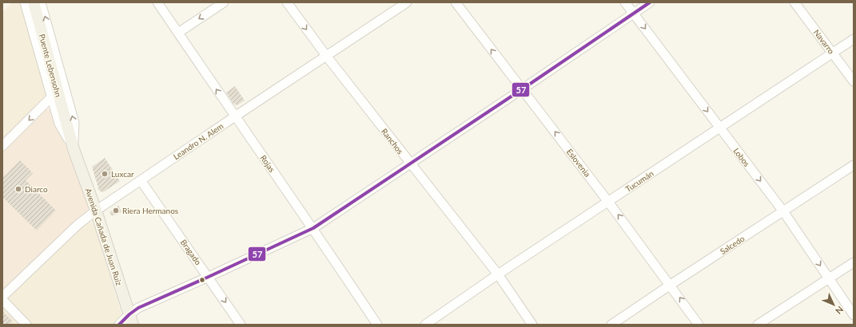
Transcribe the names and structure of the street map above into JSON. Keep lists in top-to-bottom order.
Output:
{
  "streets": {
    "main road": ["Puente Lebensohn", "Avenida Cañada de Juan Ruiz"],
    "street": [
      "Navarro",
      "Leandro N. Alem",
      "Ranchos",
      "Lobos",
      "Eslovenia",
      "Rojas",
      "Tucumán",
      "Salcedo",
      "Bragado"
    ]
  },
  "crossings": [
    ["Navarro", "Tucumán"],
    ["Puente Lebensohn", "Avenida Cañada de Juan Ruiz"],
    ["Leandro N. Alem", "Ranchos"],
    ["Leandro N. Alem", "Rojas"],
    ["Leandro N. Alem", "Avenida Cañada de Juan Ruiz"],
    ["Leandro N. Alem", "Bragado"],
    ["Ranchos", "Tucumán"],
    ["Lobos", "Tucumán"],
    ["Lobos", "Salcedo"],
    ["Eslovenia", "Tucumán"],
    ["Eslovenia", "Salcedo"]
  ],
  "one_way": ["Lobos", "Eslovenia"],
  "places": ["Luxcar", "Diarco", "Riera Hermanos"],
  "lines": ["transit line 57"],
  "north": "bottom right"
}
